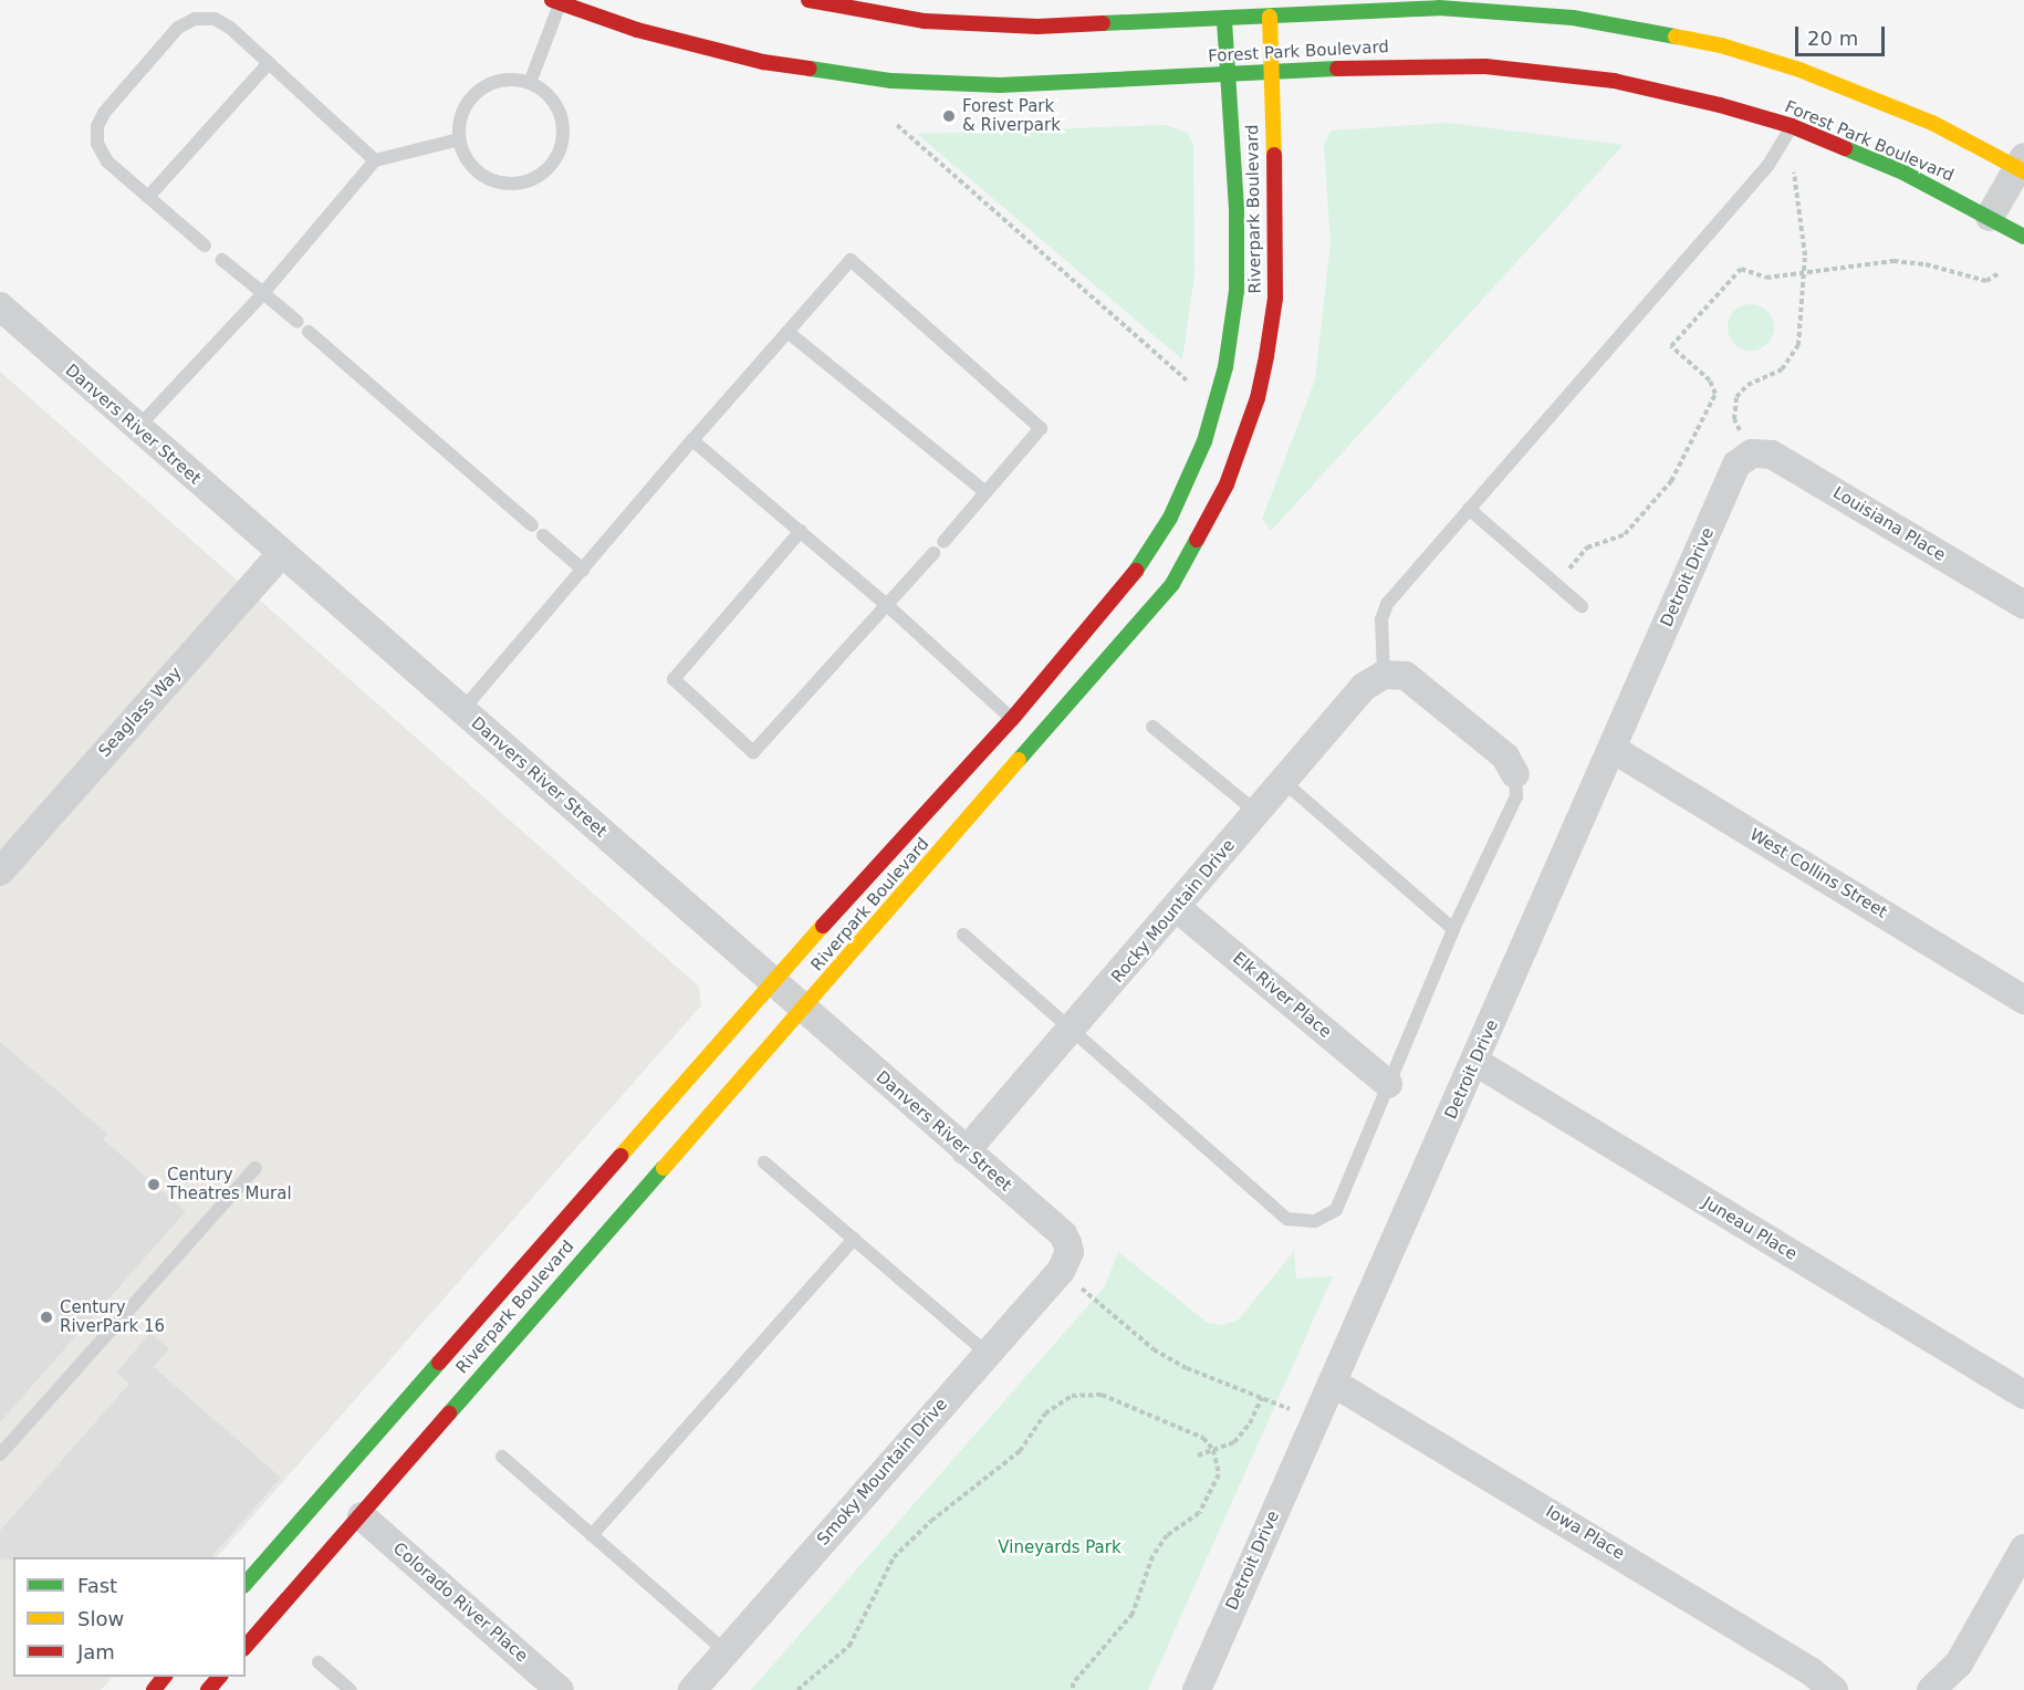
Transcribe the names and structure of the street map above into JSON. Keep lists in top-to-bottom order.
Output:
{
  "streets": {
    "street": [
      "Forest Park Boulevard",
      "Riverpark Boulevard",
      "Danvers River Street",
      "Louisiana Place",
      "Detroit Drive",
      "Seaglass Way",
      "West Collins Street",
      "Rocky Mountain Drive",
      "Elk River Place",
      "Juneau Place",
      "Smoky Mountain Drive",
      "Iowa Place",
      "Colorado River Place"
    ]
  },
  "crossings": [
    ["Forest Park Boulevard", "Riverpark Boulevard"],
    ["Riverpark Boulevard", "Danvers River Street"],
    ["Riverpark Boulevard", "Colorado River Place"],
    ["Danvers River Street", "Seaglass Way"],
    ["Danvers River Street", "Rocky Mountain Drive"],
    ["Danvers River Street", "Smoky Mountain Drive"],
    ["Louisiana Place", "Detroit Drive"],
    ["Detroit Drive", "West Collins Street"],
    ["Detroit Drive", "Juneau Place"],
    ["Detroit Drive", "Iowa Place"],
    ["Rocky Mountain Drive", "Elk River Place"]
  ],
  "parks": ["Vineyards Park"],
  "places": ["Forest Park & Riverpark", "Century Theatres Mural", "Century RiverPark 16"],
  "legend": ["Fast", "Slow", "Jam"],
  "scale_bar": "20 m"
}
